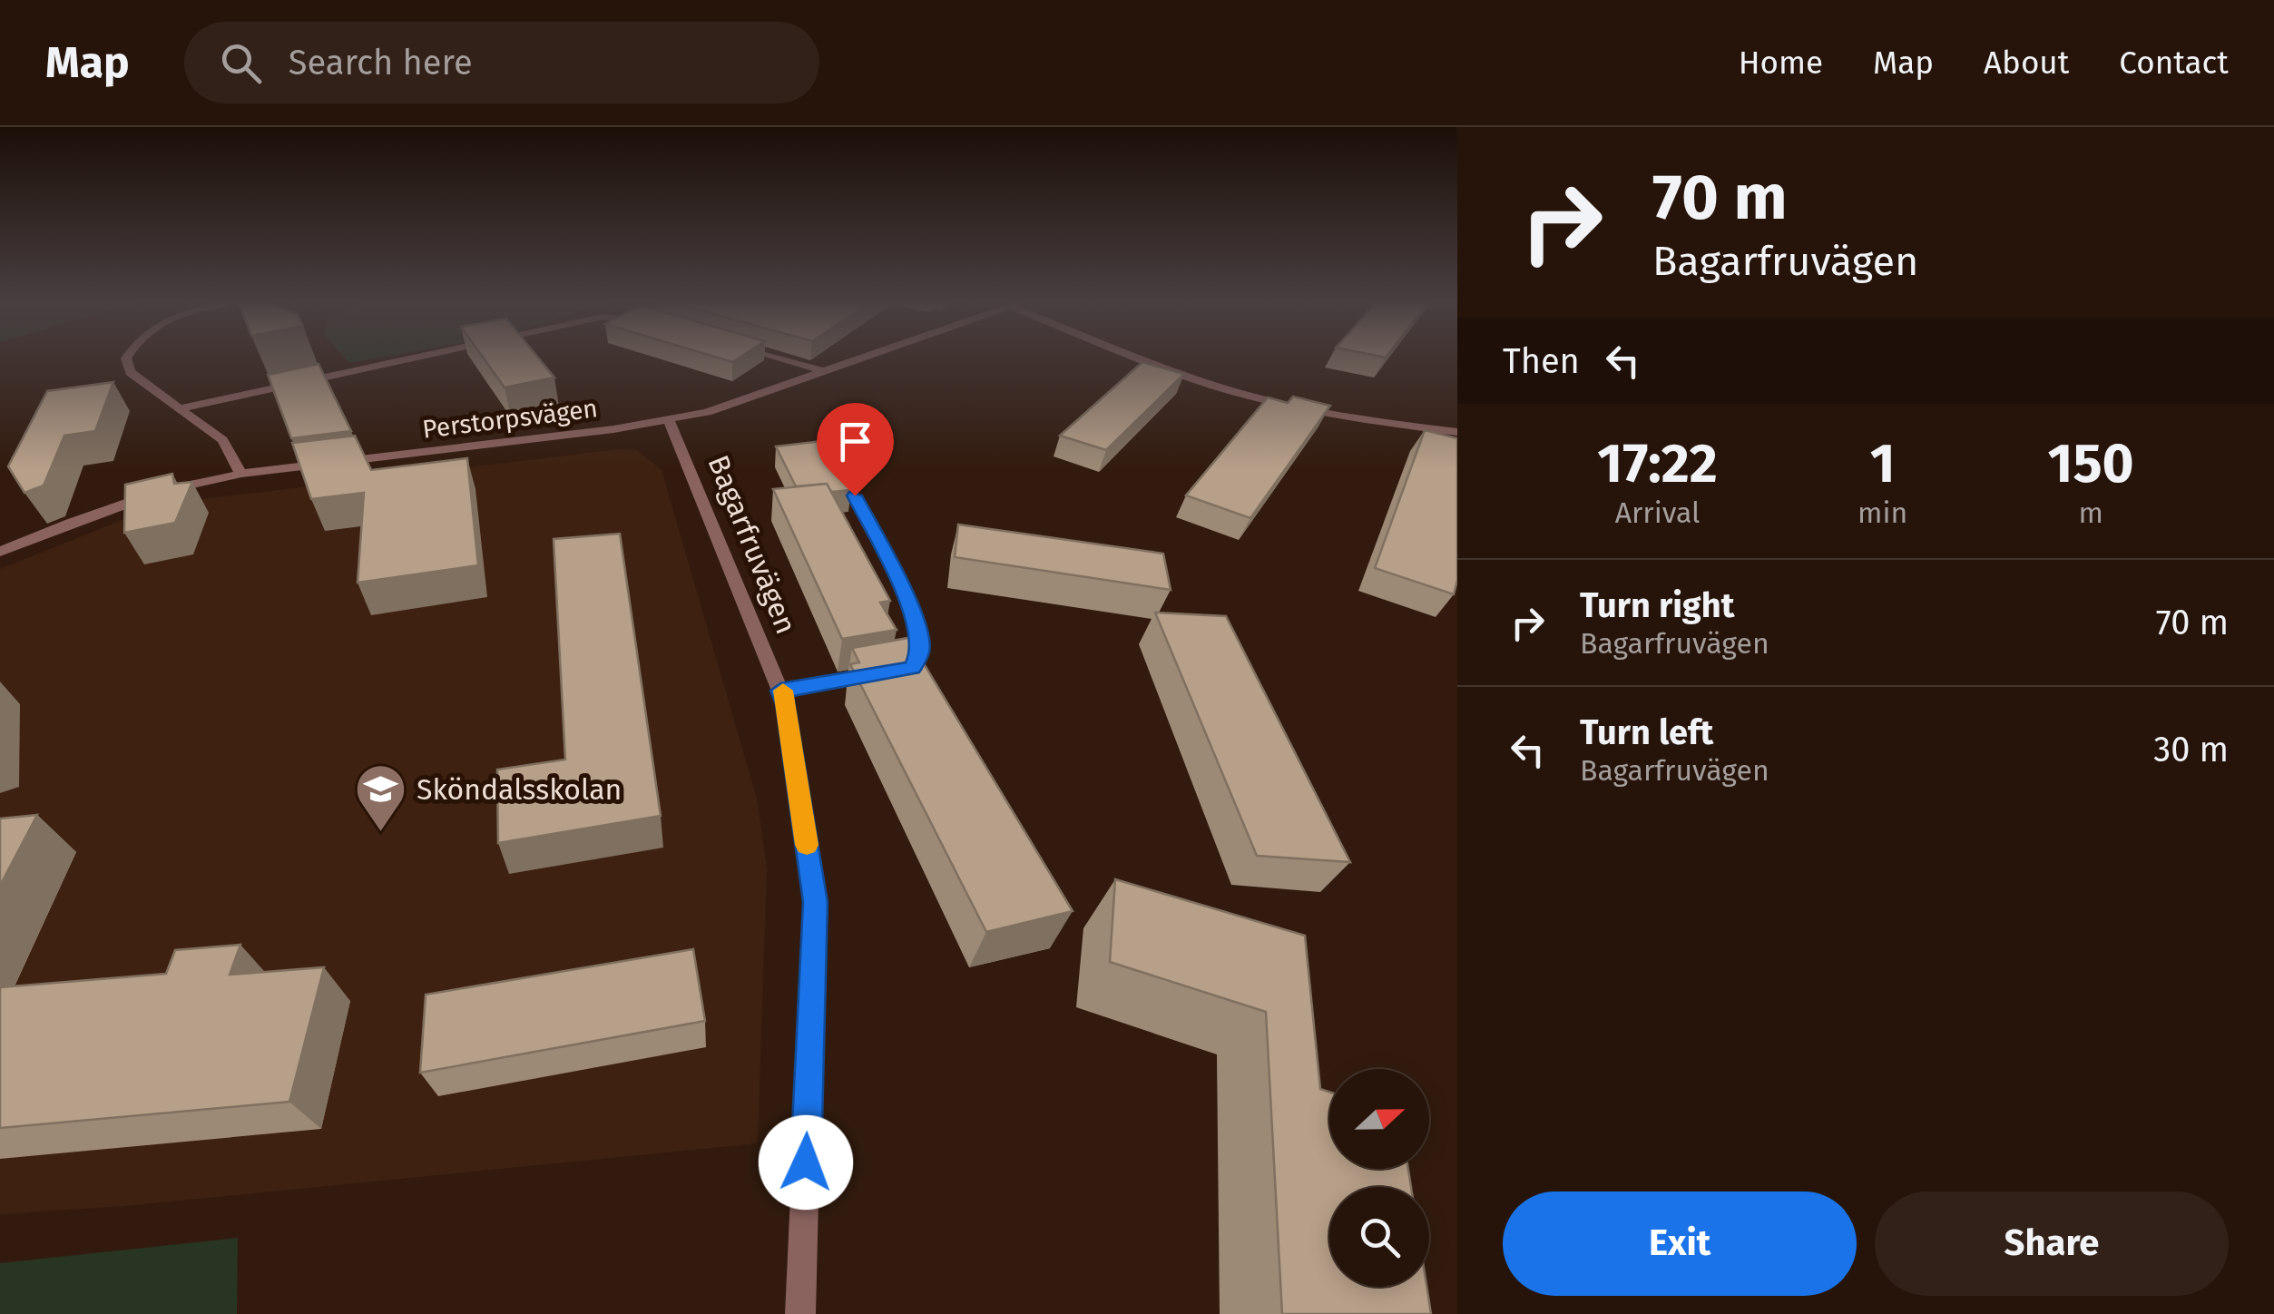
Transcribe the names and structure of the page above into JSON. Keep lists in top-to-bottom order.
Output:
{
  "streets": {
    "street": ["Perstorpsvägen", "Bagarfruvägen"]
  },
  "crossings": [
    ["Perstorpsvägen", "Bagarfruvägen"]
  ],
  "places": {
    "school or university": ["Sköndalsskolan"]
  },
  "north": "right",
  "page": {
    "header": "Map",
    "search": "Search here",
    "nav": [
      "Home",
      "Map",
      "About",
      "Contact"
    ],
    "turn": ["70 m", "Bagarfruvägen"],
    "then": "Then",
    "eta": [
      "17:22",
      "Arrival",
      "1",
      "min",
      "150",
      "m"
    ],
    "list": [
      {
        "name": "Turn right",
        "note": "Bagarfruvägen",
        "value": "70 m"
      },
      {
        "name": "Turn left",
        "note": "Bagarfruvägen",
        "value": "30 m"
      }
    ],
    "buttons": ["Exit", "Share"]
  }
}
